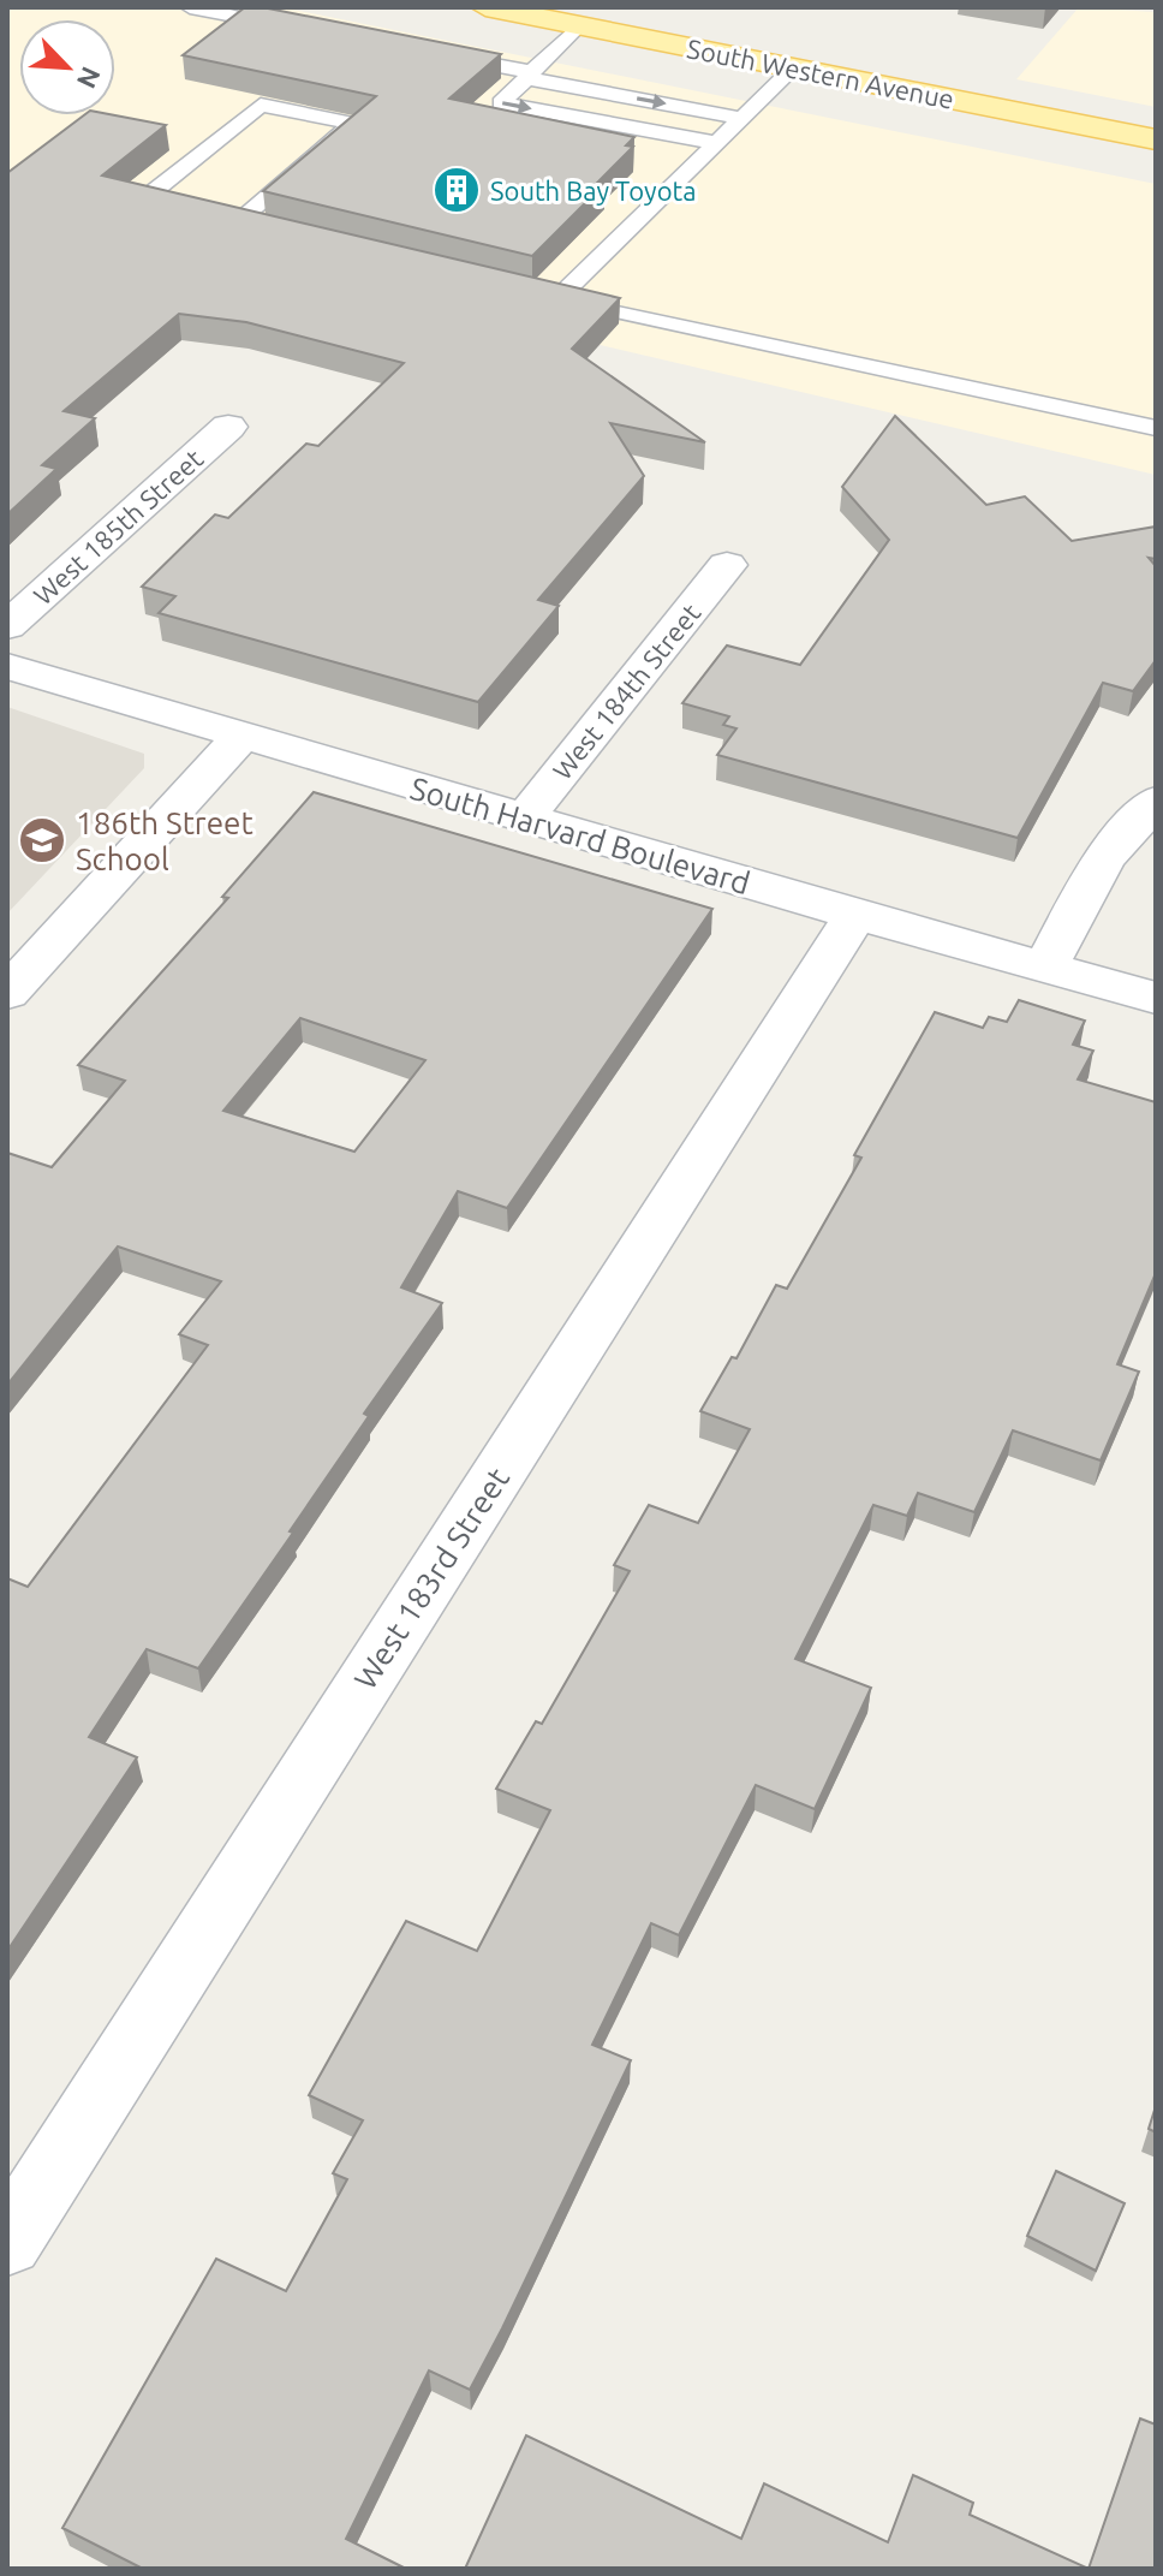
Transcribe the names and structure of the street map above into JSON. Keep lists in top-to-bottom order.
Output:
{
  "streets": {
    "main road": ["South Western Avenue"],
    "street": [
      "West 185th Street",
      "West 184th Street",
      "South Harvard Boulevard",
      "West 183rd Street"
    ]
  },
  "crossings": [
    ["West 184th Street", "South Harvard Boulevard"],
    ["South Harvard Boulevard", "West 183rd Street"]
  ],
  "places": {
    "building": ["South Bay Toyota"],
    "school or university": ["186th Street School"]
  },
  "north": "bottom right"
}
